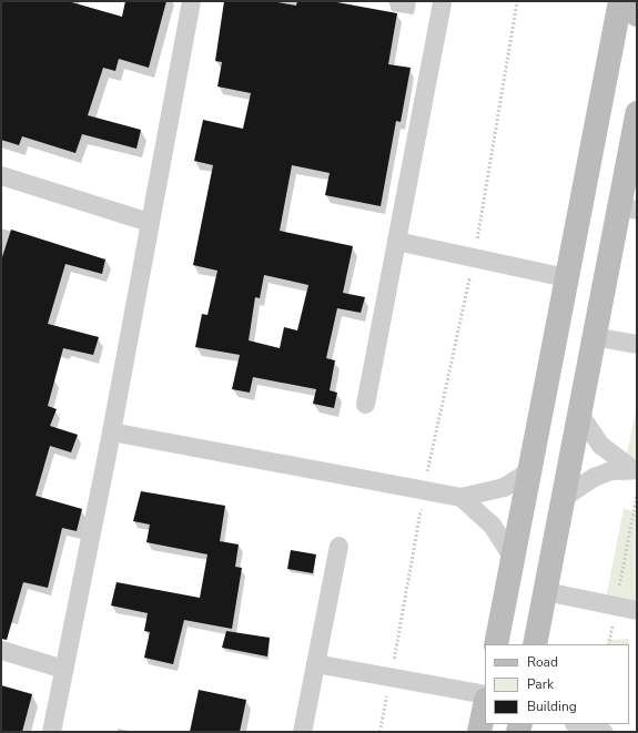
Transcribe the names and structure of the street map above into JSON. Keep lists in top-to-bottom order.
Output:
{
  "legend": ["Road", "Park", "Building"]
}
